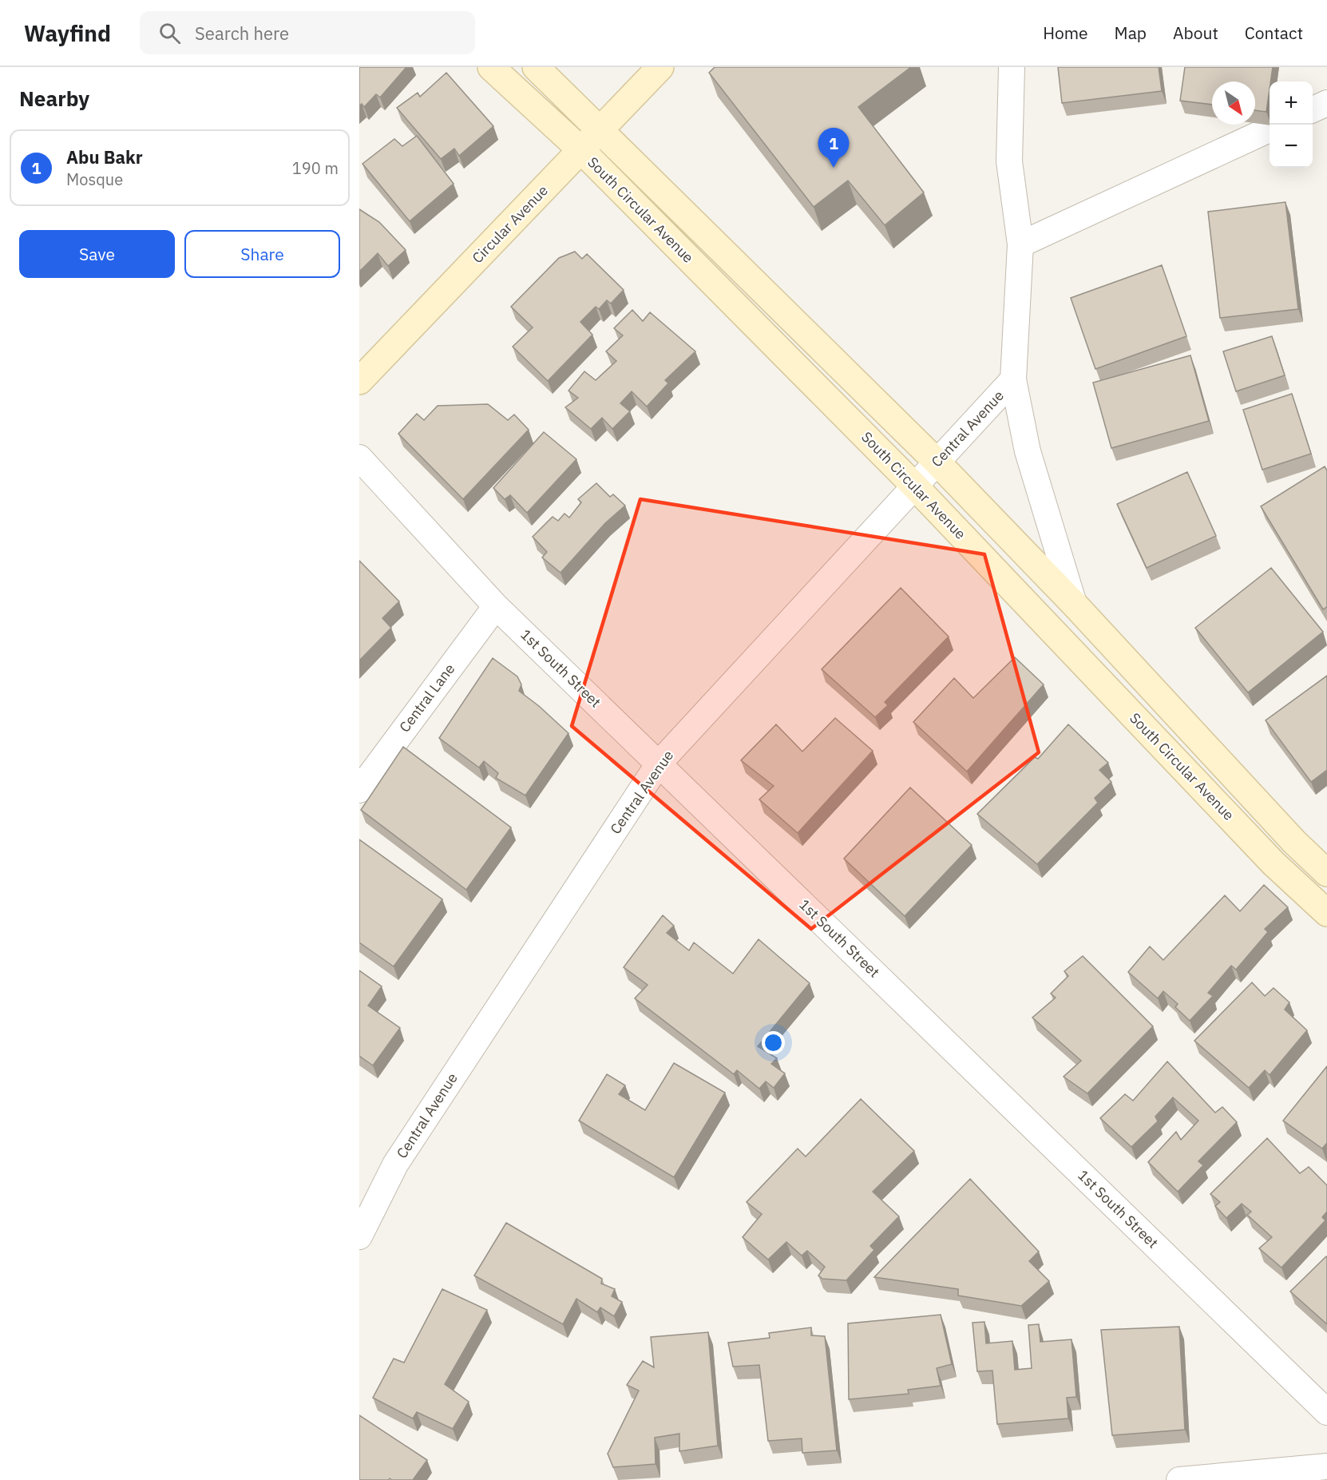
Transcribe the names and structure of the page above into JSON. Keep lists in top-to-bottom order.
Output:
{
  "streets": {
    "main road": ["South Circular Avenue", "Circular Avenue"],
    "street": ["Central Avenue", "1st South Street", "Central Lane"]
  },
  "crossings": [
    ["South Circular Avenue", "Circular Avenue"],
    ["South Circular Avenue", "Central Avenue"],
    ["Central Avenue", "1st South Street"],
    ["1st South Street", "Central Lane"]
  ],
  "north": "bottom right",
  "page": {
    "header": "Wayfind",
    "search": "Search here",
    "nav": [
      "Home",
      "Map",
      "About",
      "Contact"
    ],
    "heading": "Nearby",
    "map_buttons": ["+", "−"],
    "pins": "1",
    "list": [
      {
        "mark": "1",
        "name": "Abu Bakr",
        "note": "Mosque",
        "value": "190 m"
      }
    ],
    "buttons": ["Save", "Share"]
  }
}
